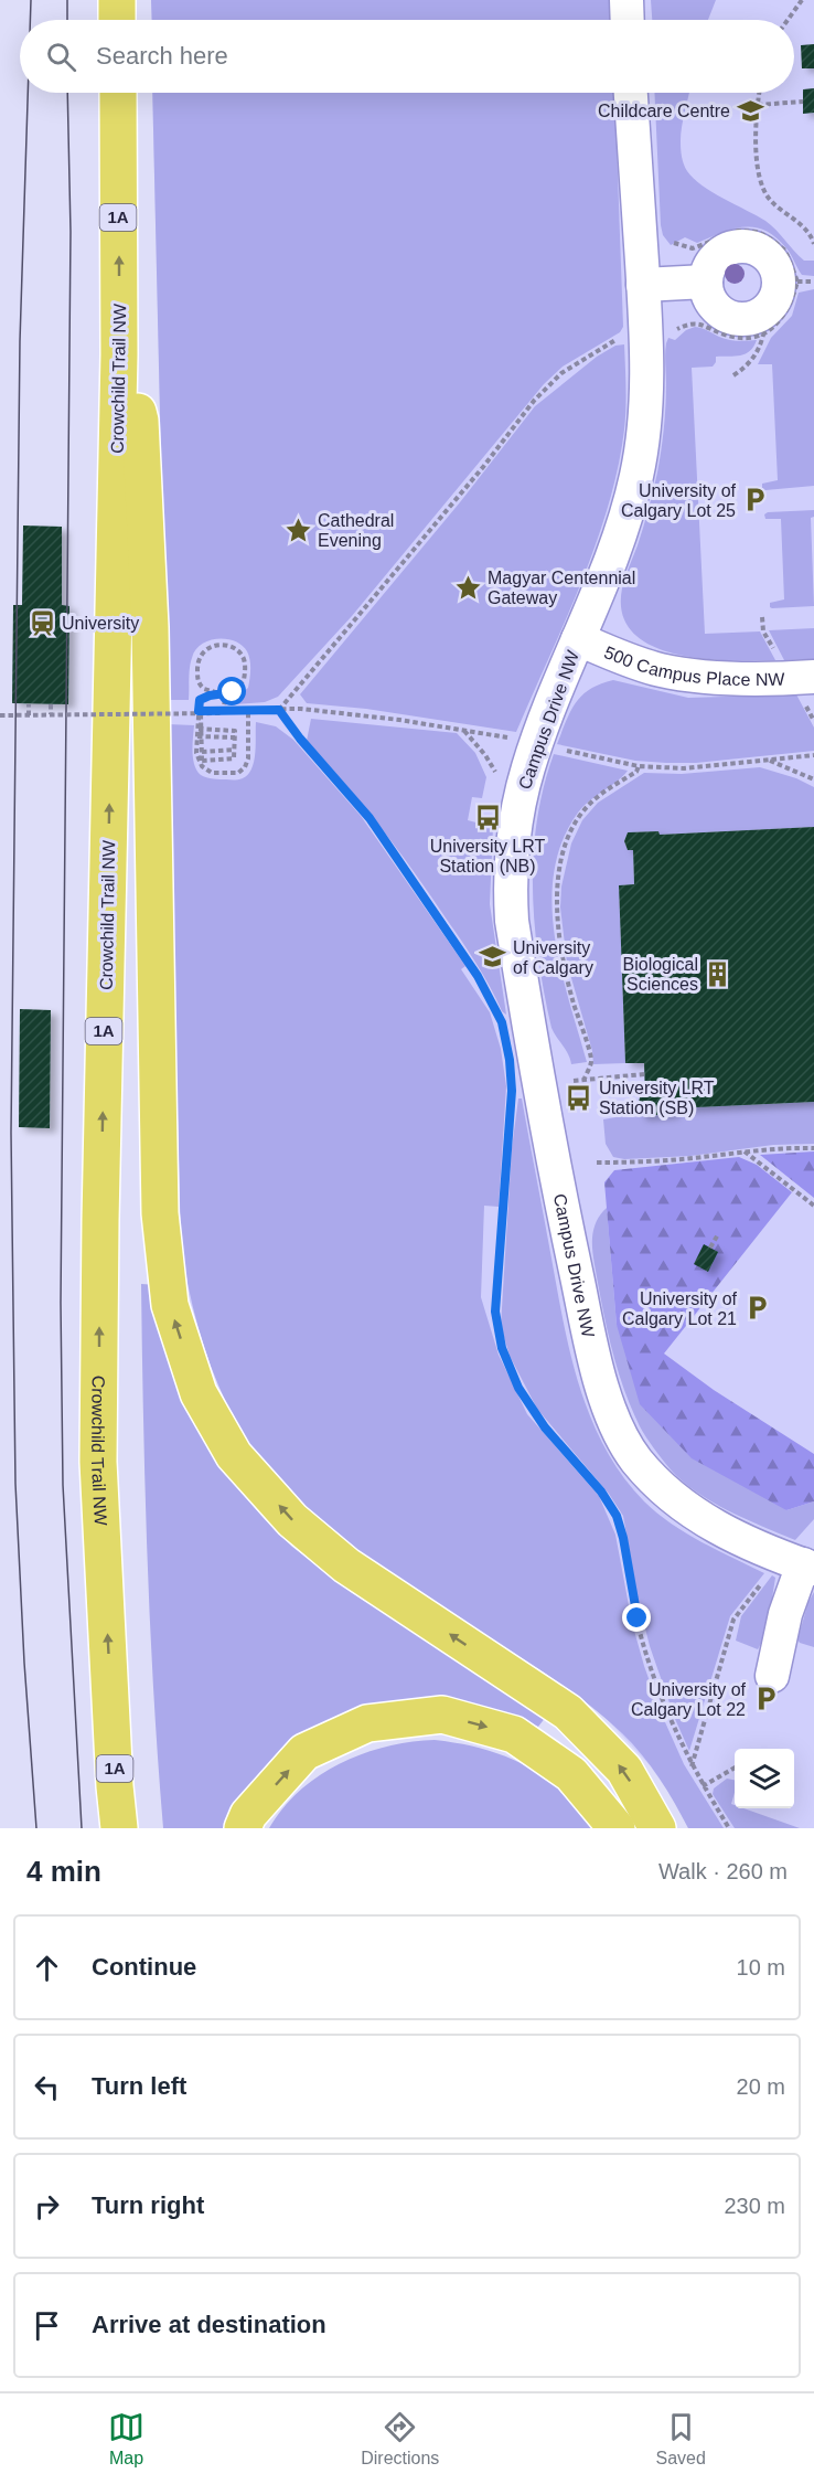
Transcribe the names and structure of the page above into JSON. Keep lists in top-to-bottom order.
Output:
{
  "streets": {
    "highway": ["1A", "Crowchild Trail NW"],
    "street": ["500 Campus Place NW", "Campus Drive NW"]
  },
  "crossings": [
    ["500 Campus Place NW", "Campus Drive NW"]
  ],
  "one_way": ["Crowchild Trail NW"],
  "places": {
    "school or university": ["Childcare Centre", "University of Calgary"],
    "parking": ["University of Calgary Lot 25", "University of Calgary Lot 21", "University of Calgary Lot 22"],
    "place": ["Cathedral Evening", "Magyar Centennial Gateway"],
    "station": ["University"],
    "bus stop": ["University LRT Station (NB)", "University LRT Station (SB)"],
    "building": ["Biological Sciences"]
  },
  "page": {
    "search": "Search here",
    "heading": ["4 min", "Walk · 260 m"],
    "list": [
      ["Continue", "10 m"],
      ["Turn left", "20 m"],
      ["Turn right", "230 m"],
      "Arrive at destination"
    ],
    "nav": ["Map", "Directions", "Saved"]
  }
}
